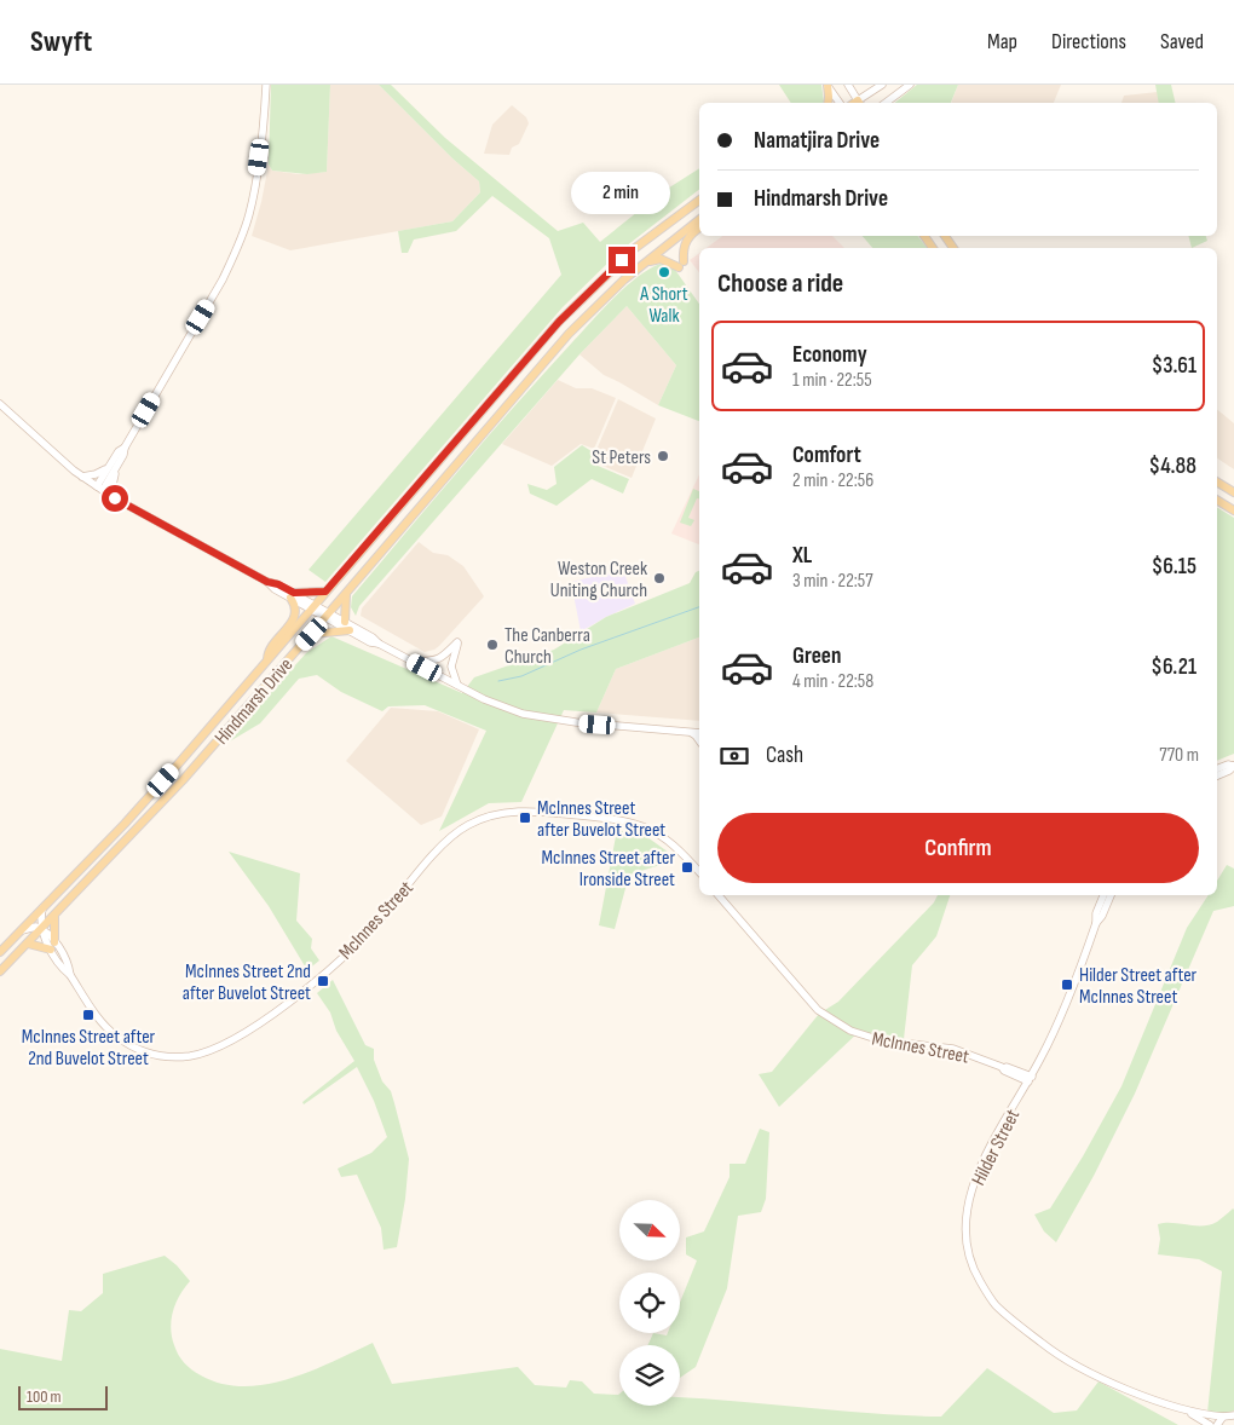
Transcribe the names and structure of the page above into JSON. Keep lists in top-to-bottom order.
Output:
{
  "streets": {
    "main road": ["Hindmarsh Drive"],
    "street": ["McInnes Street", "Hilder Street"]
  },
  "crossings": [
    ["Hindmarsh Drive", "McInnes Street"],
    ["McInnes Street", "Hilder Street"]
  ],
  "places": {
    "other": [
      "A Short Walk",
      "St Peters",
      "Weston Creek Uniting Church",
      "The Canberra Church"
    ],
    "transit": [
      "McInnes Street after Buvelot Street",
      "McInnes Street after Ironside Street",
      "McInnes Street 2nd after Buvelot Street",
      "Hilder Street after McInnes Street",
      "McInnes Street after 2nd Buvelot Street"
    ]
  },
  "scale_bar": "100 m",
  "north": "bottom right",
  "page": {
    "header": "Swyft",
    "nav": ["Map", "Directions", "Saved"],
    "banner": ["Namatjira Drive", "Hindmarsh Drive"],
    "bubble": "2 min",
    "heading": "Choose a ride",
    "list": [
      {
        "name": "Economy",
        "note": "1 min · 22:55",
        "value": "$3.61"
      },
      {
        "name": "Comfort",
        "note": "2 min · 22:56",
        "value": "$4.88"
      },
      {
        "name": "XL",
        "note": "3 min · 22:57",
        "value": "$6.15"
      },
      {
        "name": "Green",
        "note": "4 min · 22:58",
        "value": "$6.21"
      }
    ],
    "pay": ["Cash", "770 m"],
    "buttons": "Confirm",
    "scale": "100 m"
  }
}
